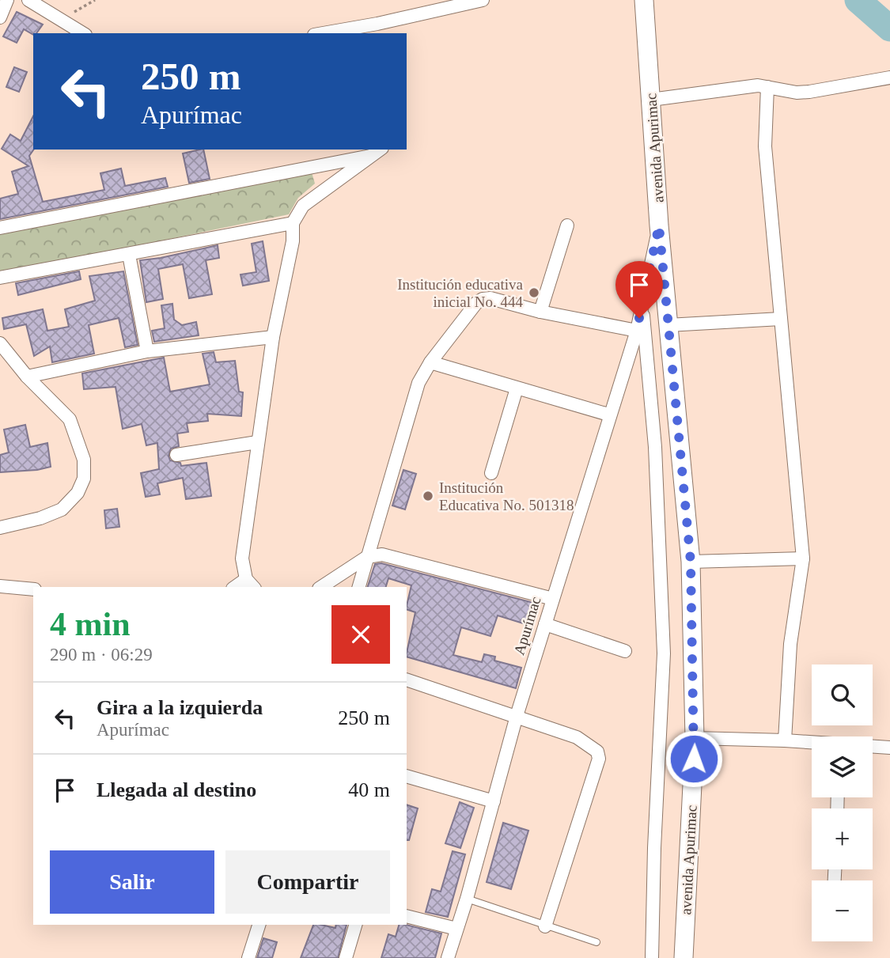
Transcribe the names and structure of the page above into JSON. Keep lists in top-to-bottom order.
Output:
{
  "streets": {
    "street": ["avenida Apurimac", "Apurímac"]
  },
  "crossings": [
    ["avenida Apurimac", "Apurímac"]
  ],
  "places": ["Institución educativa inicial No. 444", "Institución Educativa No. 501318"],
  "page": {
    "turn": ["250 m", "Apurímac"],
    "heading": ["4 min", "290 m · 06:29"],
    "map_buttons": ["+", "−"],
    "list": [
      {
        "name": "Gira a la izquierda",
        "note": "Apurímac",
        "value": "250 m"
      },
      {
        "name": "Llegada al destino",
        "value": "40 m"
      }
    ],
    "buttons": ["Salir", "Compartir"]
  }
}
